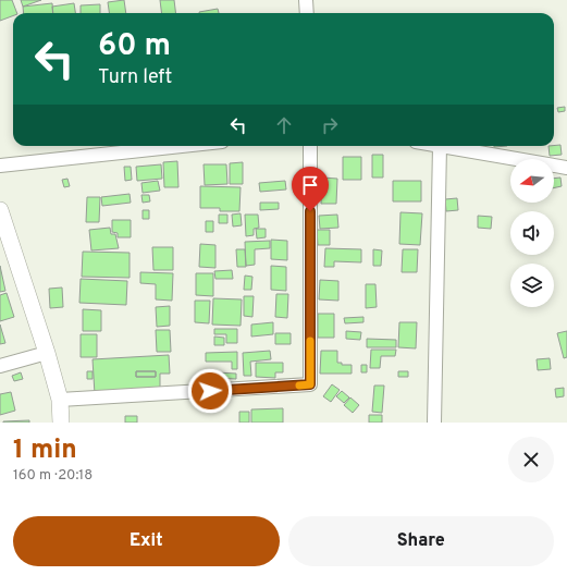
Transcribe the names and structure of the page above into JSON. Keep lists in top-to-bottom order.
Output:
{
  "north": "left",
  "page": {
    "turn": ["60 m", "Turn left"],
    "heading": ["1 min", "160 m · 20:18"],
    "buttons": ["Exit", "Share"]
  }
}
